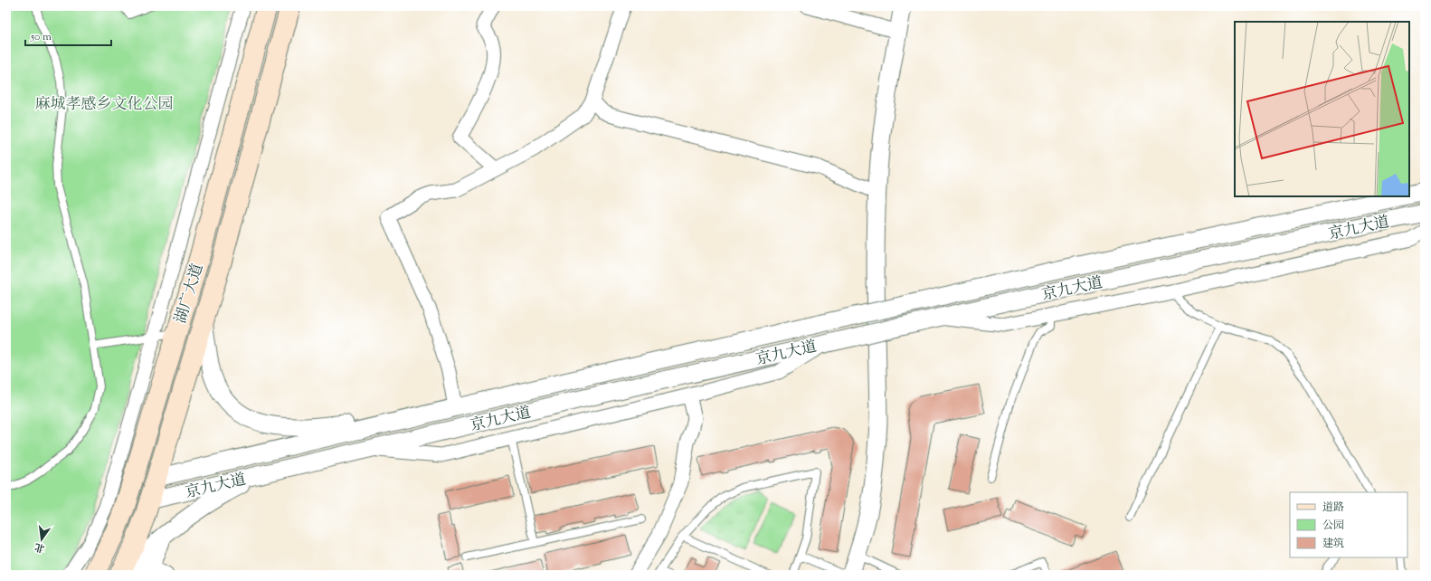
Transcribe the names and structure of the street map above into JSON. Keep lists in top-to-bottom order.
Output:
{
  "streets": {
    "main road": ["湖广大道"],
    "street": ["京九大道"]
  },
  "crossings": [
    ["京九大道", "湖广大道"]
  ],
  "parks": ["麻城孝感乡文化公园"],
  "legend": ["道路", "公园", "建筑"],
  "scale_bar": "50 m",
  "north": "bottom"
}
